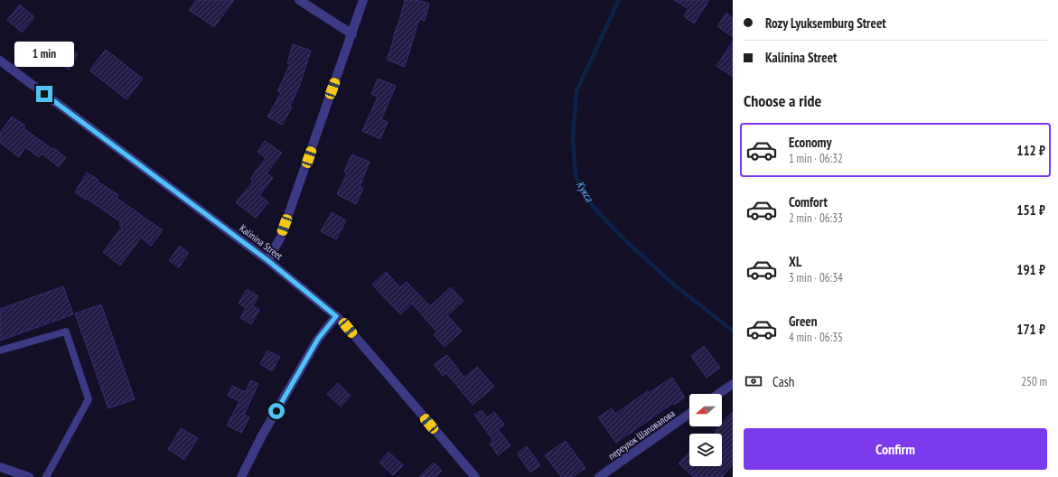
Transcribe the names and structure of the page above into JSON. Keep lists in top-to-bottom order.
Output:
{
  "streets": {
    "street": ["Kalinina Street", "переулок Шаповалова"]
  },
  "water": ["Кукса"],
  "north": "left",
  "page": {
    "banner": ["Rozy Lyuksemburg Street", "Kalinina Street"],
    "bubble": "1 min",
    "heading": "Choose a ride",
    "list": [
      {
        "name": "Economy",
        "note": "1 min · 06:32",
        "value": "112 ₽"
      },
      {
        "name": "Comfort",
        "note": "2 min · 06:33",
        "value": "151 ₽"
      },
      {
        "name": "XL",
        "note": "3 min · 06:34",
        "value": "191 ₽"
      },
      {
        "name": "Green",
        "note": "4 min · 06:35",
        "value": "171 ₽"
      }
    ],
    "pay": ["Cash", "250 m"],
    "buttons": "Confirm"
  }
}
